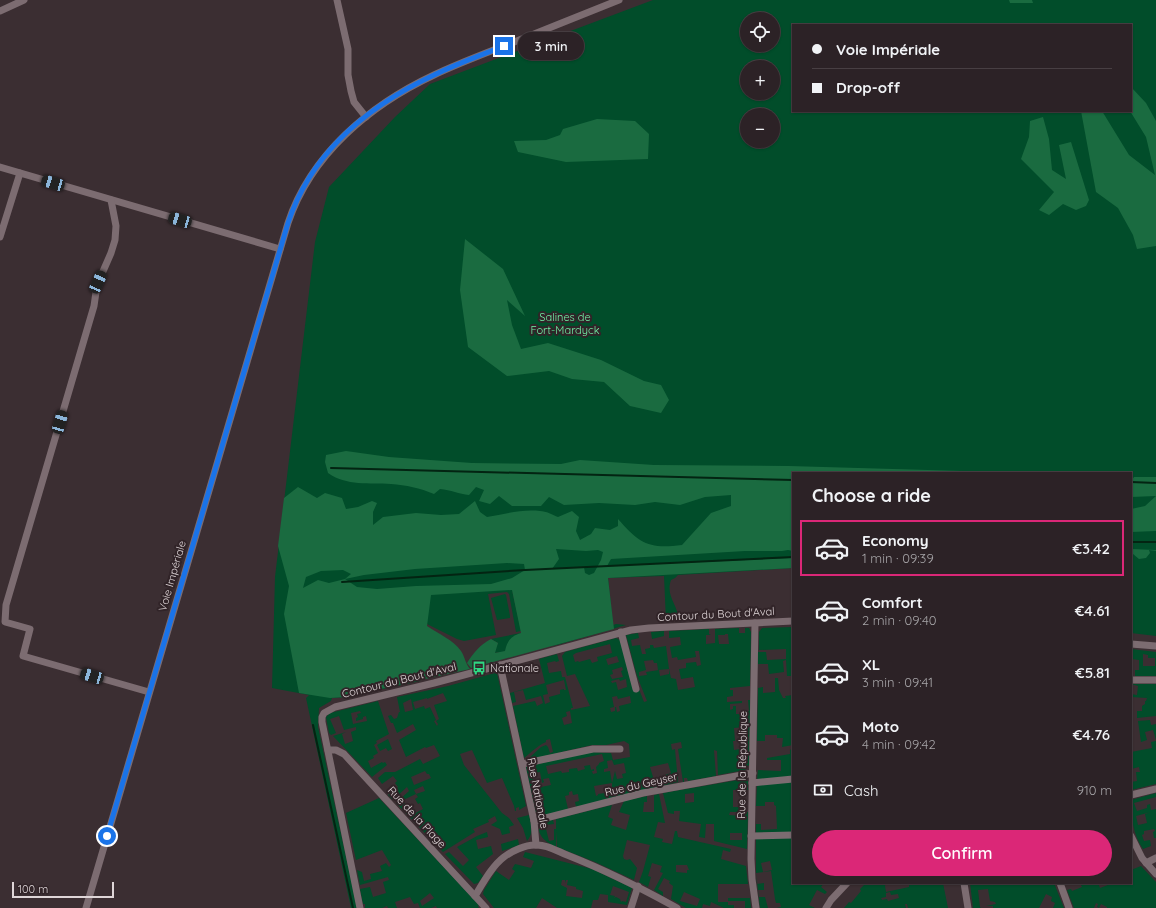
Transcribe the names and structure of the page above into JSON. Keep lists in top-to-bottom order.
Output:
{
  "streets": {
    "street": [
      "Voie Impériale",
      "Contour du Bout d'Aval",
      "Rue de la République",
      "Rue du Geyser",
      "Rue Nationale",
      "Rue de la Plage"
    ]
  },
  "crossings": [
    ["Contour du Bout d'Aval", "Rue de la République"],
    ["Contour du Bout d'Aval", "Rue Nationale"],
    ["Contour du Bout d'Aval", "Rue de la Plage"],
    ["Rue de la République", "Rue du Geyser"],
    ["Rue du Geyser", "Rue Nationale"]
  ],
  "parks": ["Salines de Fort-Mardyck"],
  "places": {
    "bus stop": ["Nationale"]
  },
  "scale_bar": "100 m",
  "page": {
    "map_buttons": ["+", "−"],
    "banner": ["Voie Impériale", "Drop-off"],
    "bubble": "3 min",
    "heading": "Choose a ride",
    "list": [
      {
        "name": "Economy",
        "note": "1 min · 09:39",
        "value": "€3.42"
      },
      {
        "name": "Comfort",
        "note": "2 min · 09:40",
        "value": "€4.61"
      },
      {
        "name": "XL",
        "note": "3 min · 09:41",
        "value": "€5.81"
      },
      {
        "name": "Moto",
        "note": "4 min · 09:42",
        "value": "€4.76"
      }
    ],
    "pay": ["Cash", "910 m"],
    "buttons": "Confirm",
    "scale": "100 m"
  }
}
